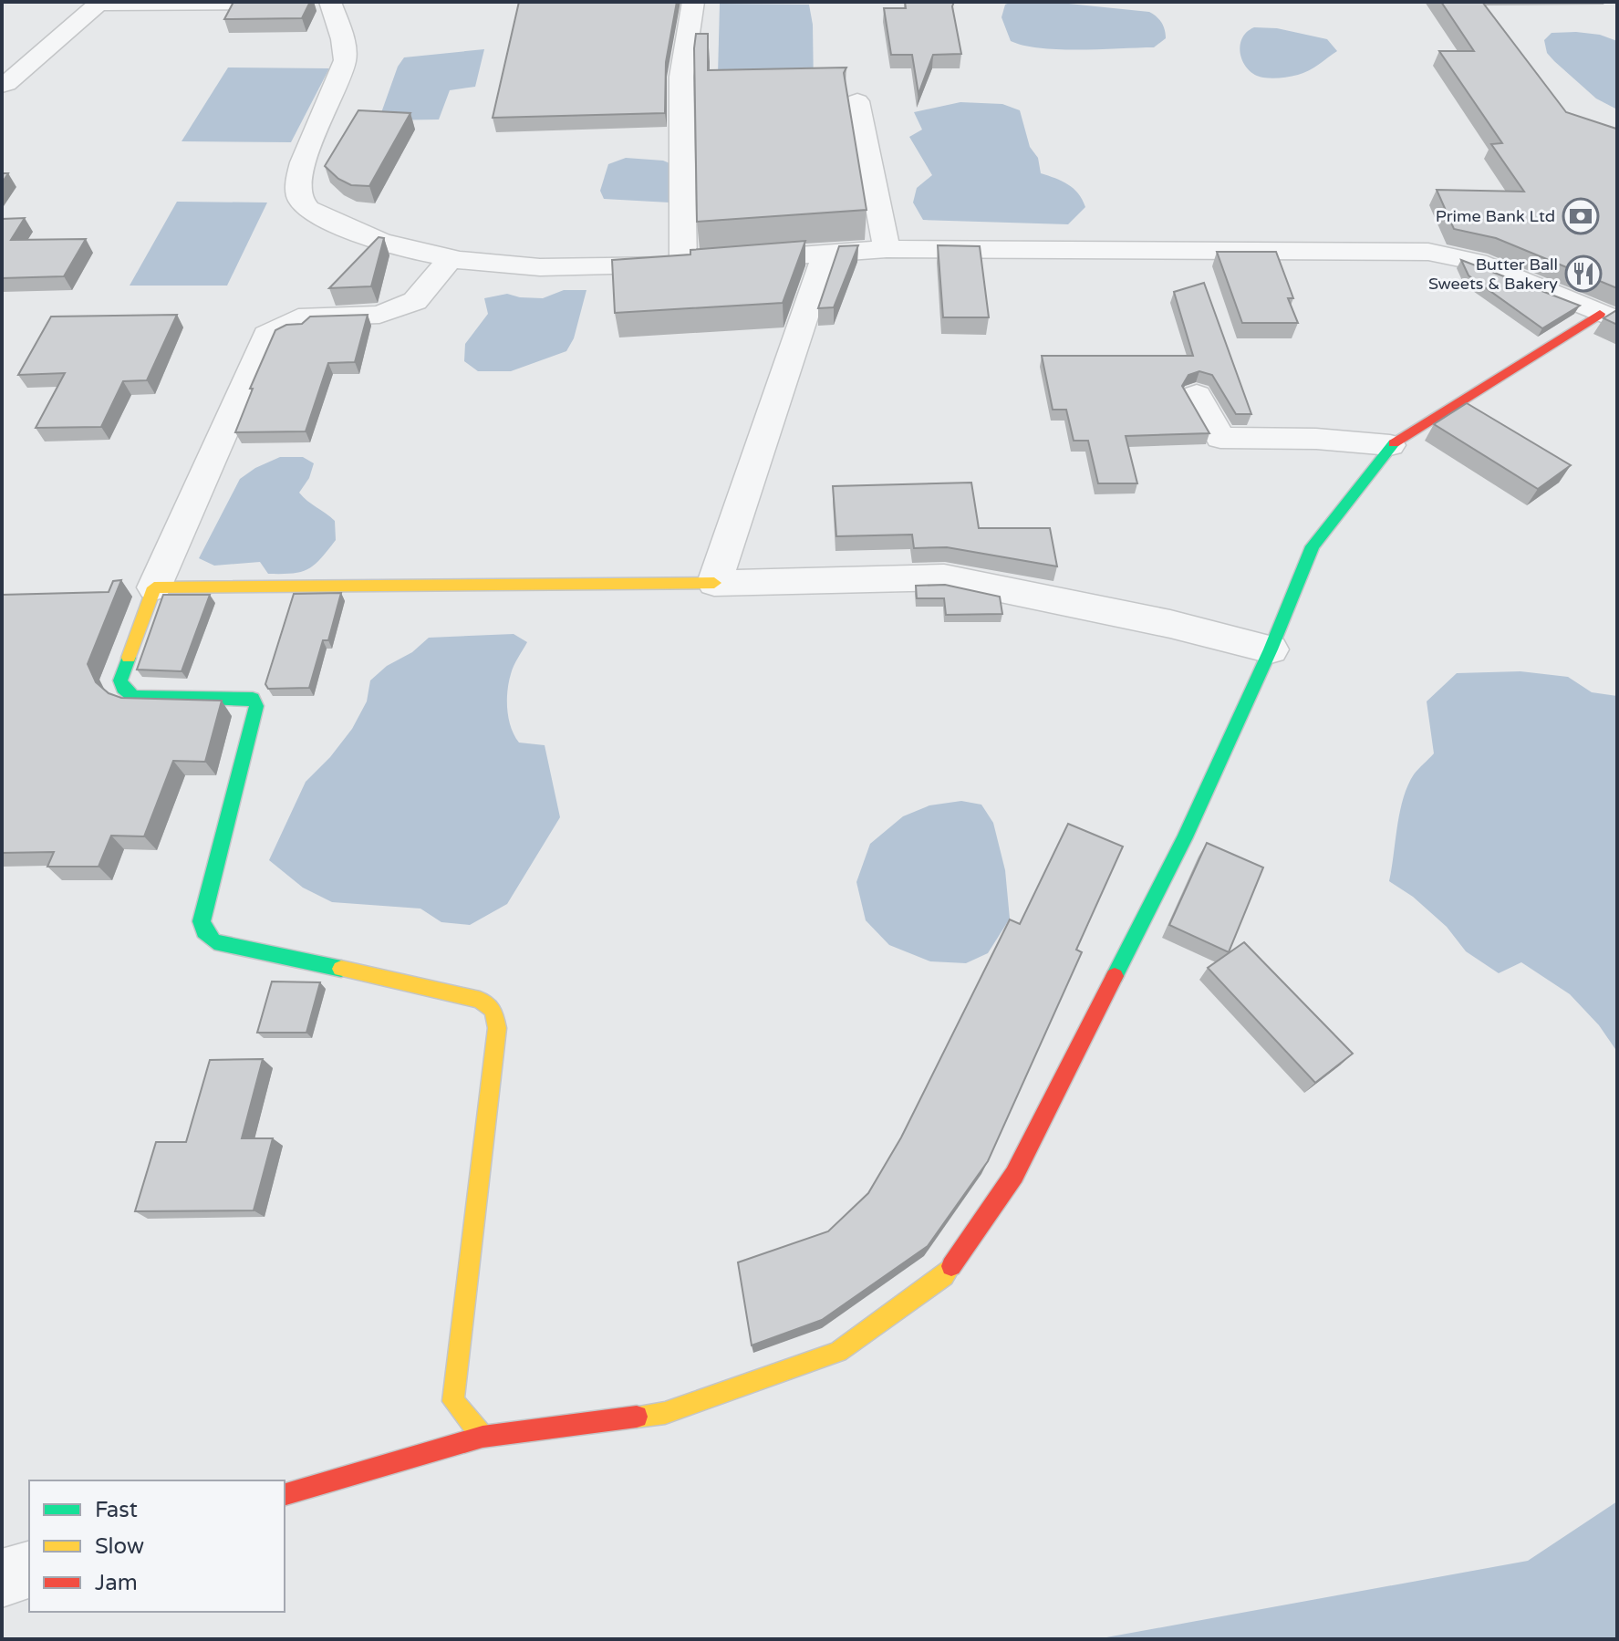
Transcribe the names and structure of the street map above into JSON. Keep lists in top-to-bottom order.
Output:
{
  "places": {
    "bank": ["Prime Bank Ltd"],
    "restaurant": ["Butter Ball Sweets & Bakery"]
  },
  "legend": ["Fast", "Slow", "Jam"]
}
